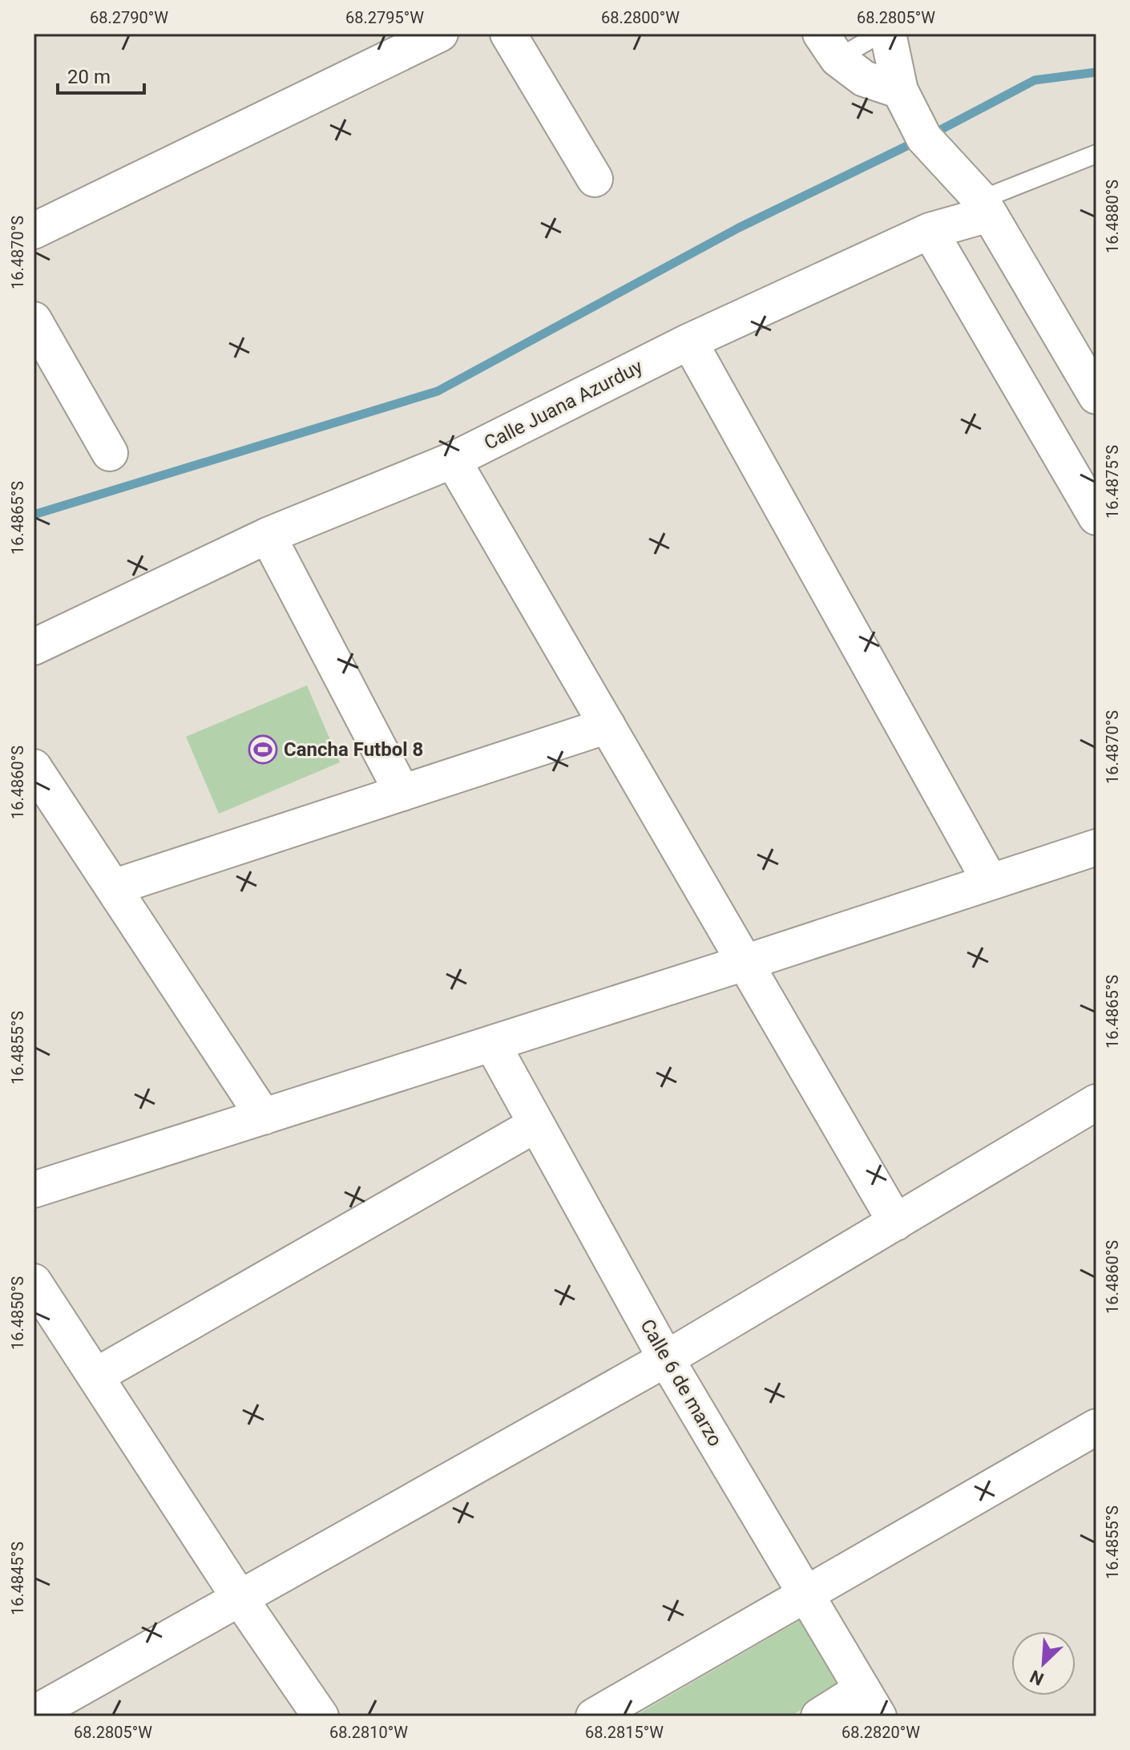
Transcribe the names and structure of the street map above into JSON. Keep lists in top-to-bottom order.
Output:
{
  "streets": {
    "street": ["Calle Juana Azurduy", "Calle 6 de marzo"]
  },
  "places": {
    "sports": ["Cancha Futbol 8"]
  },
  "scale_bar": "20 m",
  "north": "bottom left",
  "coordinates": [
    "68.2790°W",
    "68.2795°W",
    "68.2800°W",
    "68.2805°W",
    "16.4880°S",
    "16.4870°S",
    "16.4875°S",
    "16.4865°S",
    "16.4860°S",
    "16.4855°S",
    "16.4850°S",
    "16.4845°S",
    "68.2810°W",
    "68.2815°W",
    "68.2820°W"
  ]
}
